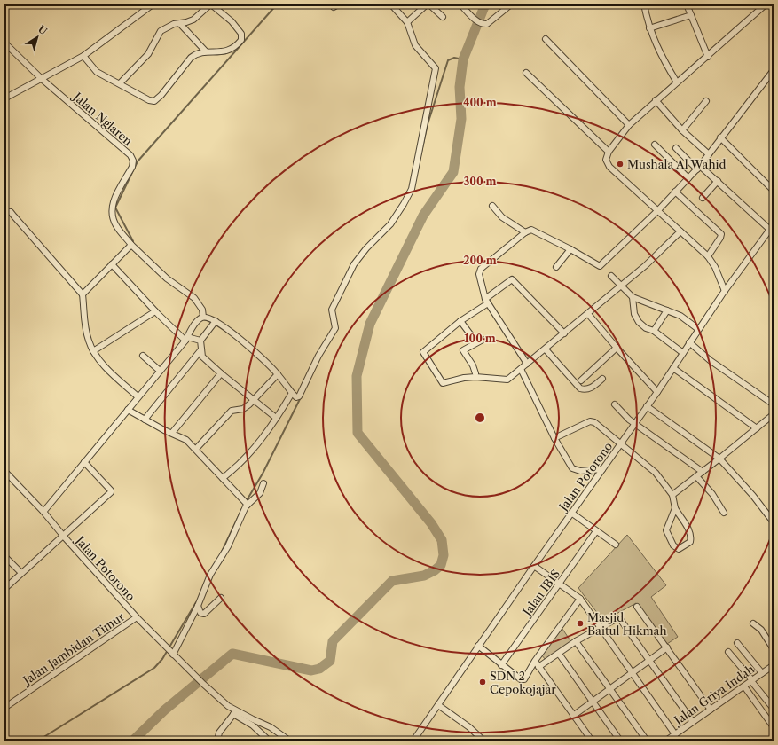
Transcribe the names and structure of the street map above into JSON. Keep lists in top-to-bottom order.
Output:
{
  "streets": {
    "street": [
      "Jalan Nglaren",
      "Jalan Potorono",
      "Jalan IBIS",
      "Jalan Jambidan Timur",
      "Jalan Griya Indah"
    ]
  },
  "crossings": [
    ["Jalan Potorono", "Jalan Jambidan Timur"]
  ],
  "places": ["Mushala Al Wahid", "Masjid Baitul Hikmah", "SDN 2 Cepokojajar"],
  "north": "top right",
  "rings": [
    "400 m",
    "300 m",
    "200 m",
    "100 m"
  ]
}
